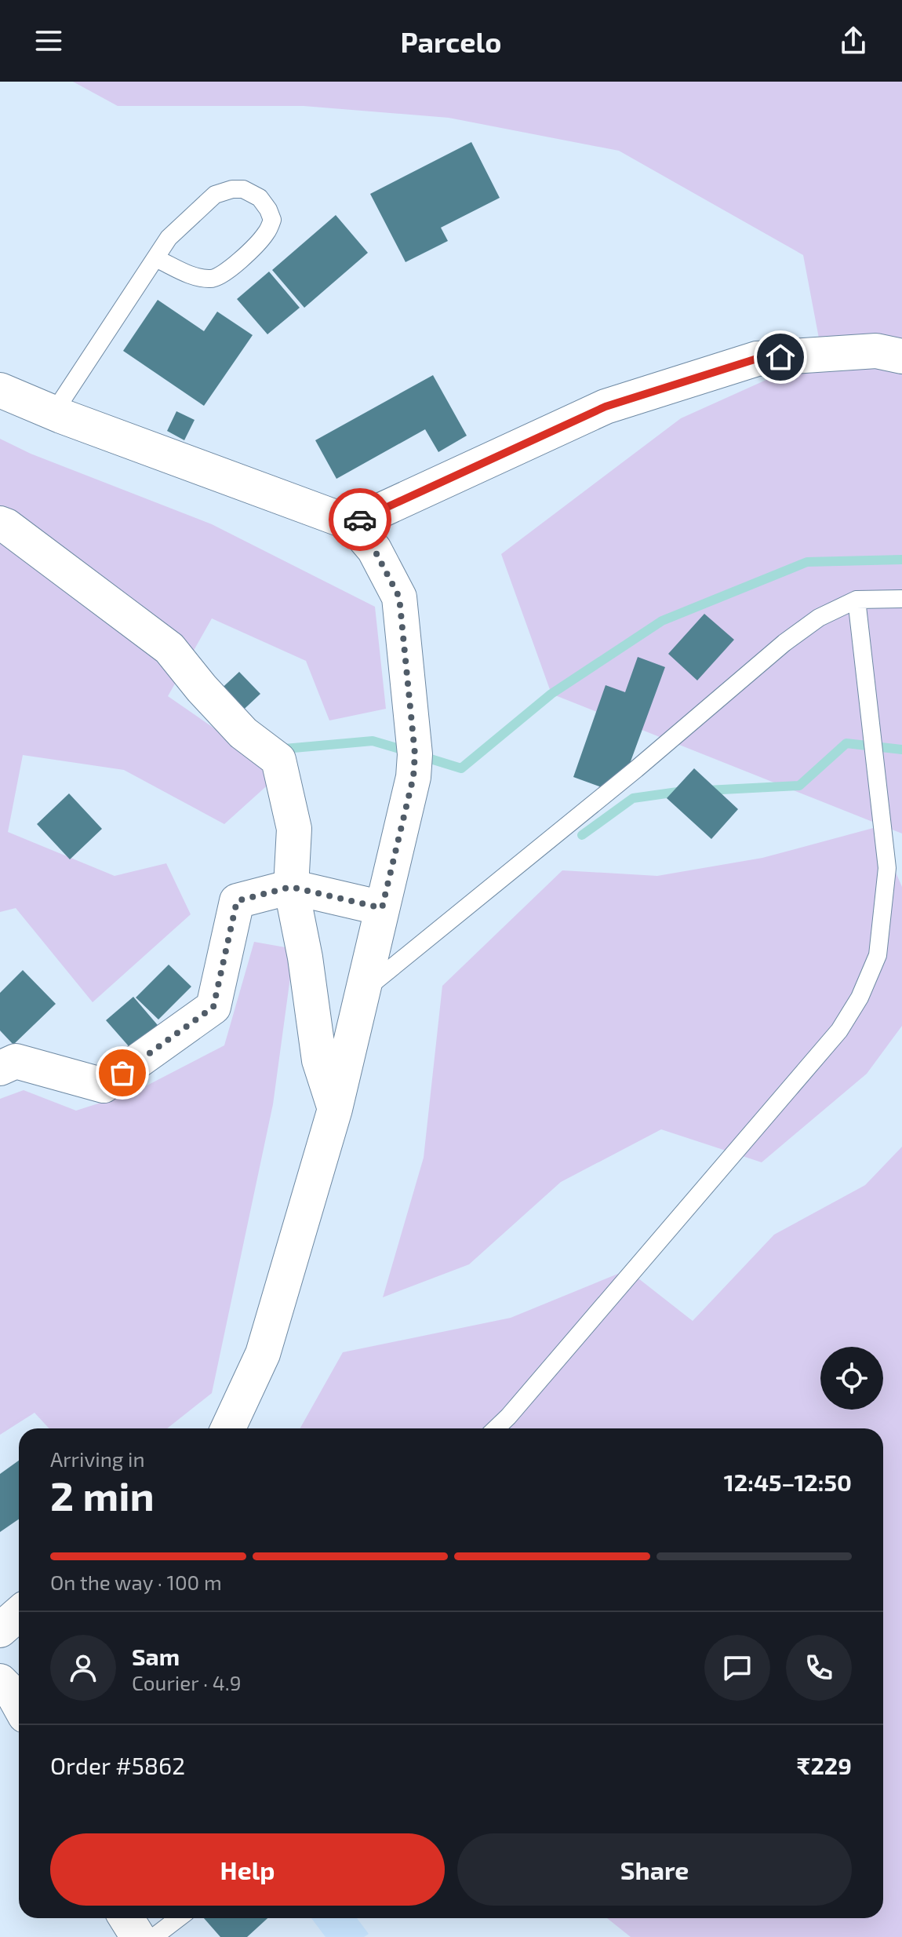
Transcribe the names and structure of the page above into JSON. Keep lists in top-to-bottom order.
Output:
{
  "page": {
    "header": "Parcelo",
    "heading": ["2 min", "Arriving in", "12:45–12:50"],
    "panel": [
      "Sam",
      "Courier · 4.9",
      "Order #5862",
      "₹229"
    ],
    "bar": "On the way · 100 m",
    "buttons": ["Help", "Share"]
  }
}
